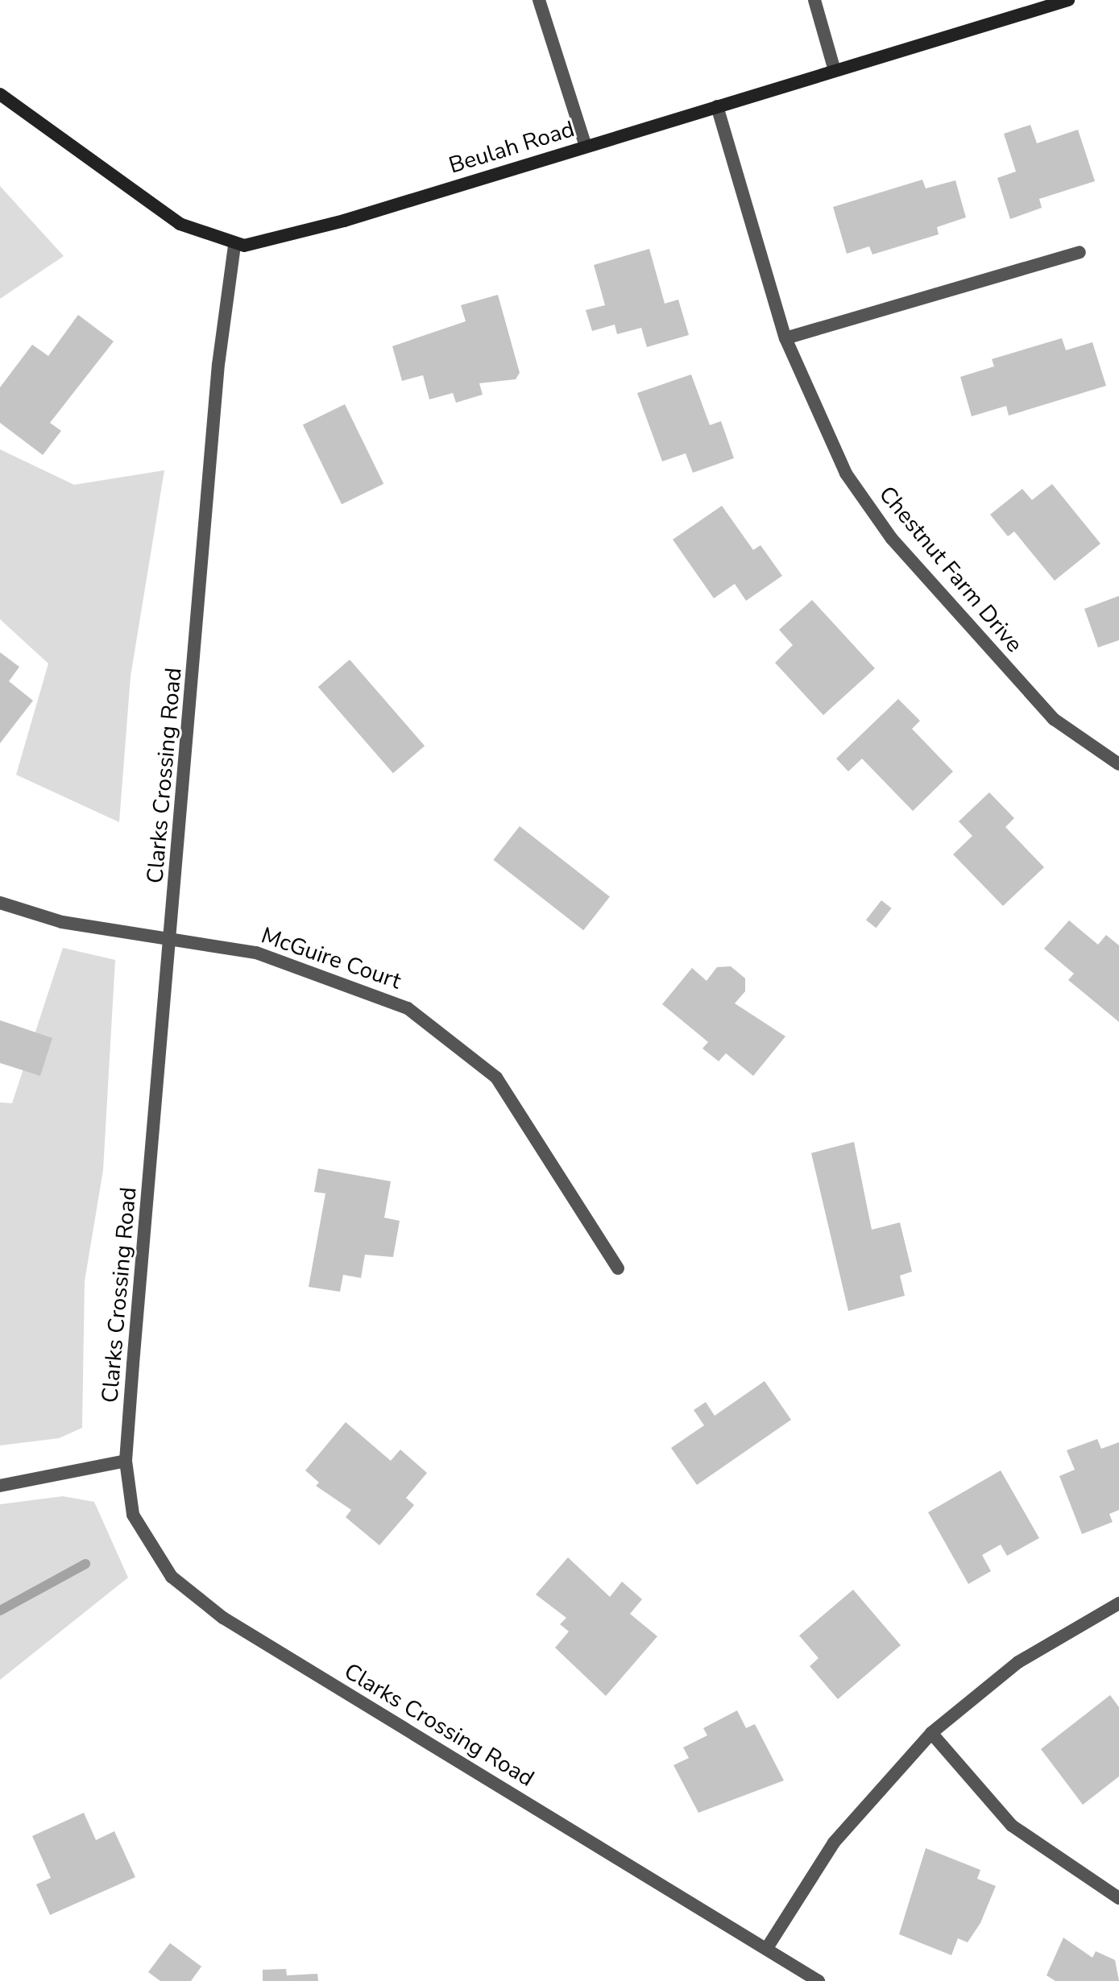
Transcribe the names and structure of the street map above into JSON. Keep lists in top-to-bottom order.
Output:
{
  "streets": {
    "main road": ["Beulah Road"],
    "street": ["Chestnut Farm Drive", "Clarks Crossing Road", "McGuire Court"]
  },
  "crossings": [
    ["Beulah Road", "Chestnut Farm Drive"],
    ["Beulah Road", "Clarks Crossing Road"],
    ["Clarks Crossing Road", "McGuire Court"]
  ]
}
